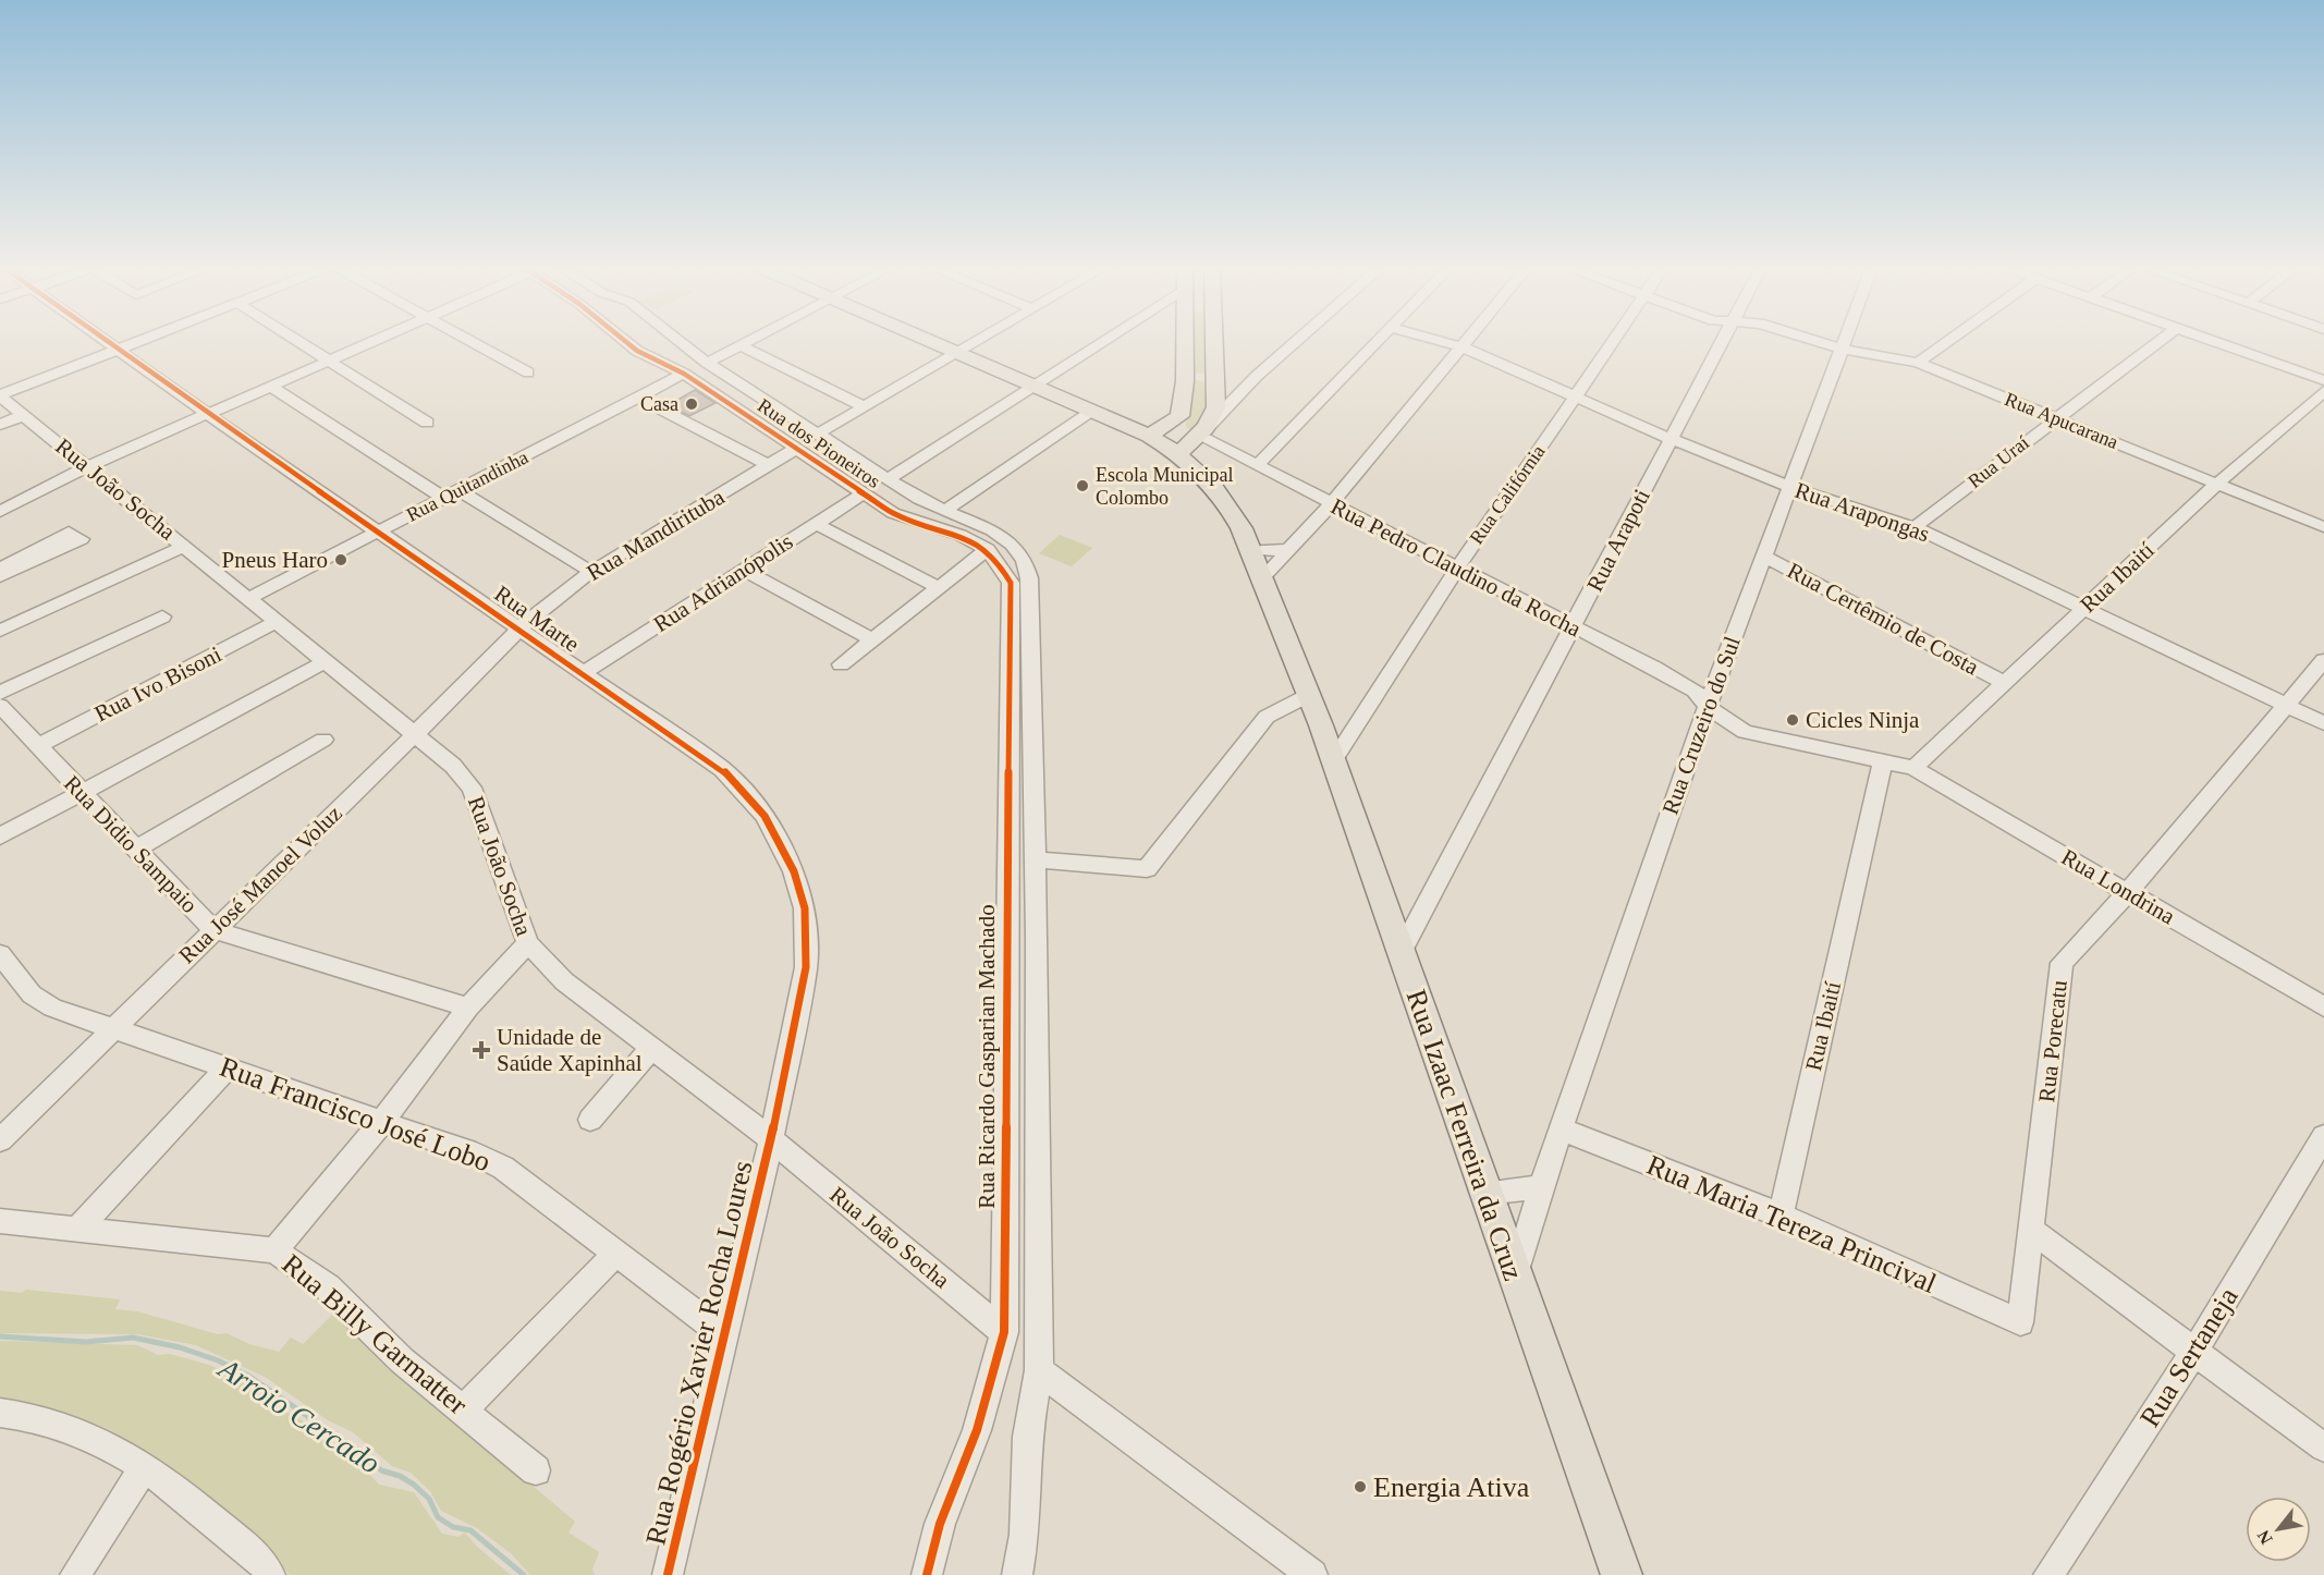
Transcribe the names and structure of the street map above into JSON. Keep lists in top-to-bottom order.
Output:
{
  "streets": {
    "main road": ["Rua Izaac Ferreira da Cruz"],
    "street": [
      "Rua Apucarana",
      "Rua dos Pioneiros",
      "Rua Uraí",
      "Rua Quitandinha",
      "Rua João Socha",
      "Rua Califórnia",
      "Rua Arapongas",
      "Rua Mandirituba",
      "Rua Arapoti",
      "Rua Pedro Claudino da Rocha",
      "Rua Ibaití",
      "Rua Adrianópolis",
      "Rua Marte",
      "Rua Certêmio de Costa",
      "Rua Ivo Bisoni",
      "Rua Cruzeiro do Sul",
      "Rua Didio Sampaio",
      "Rua José Manoel Voluz",
      "Rua Londrina",
      "Rua Porecatu",
      "Rua Ricardo Gasparian Machado",
      "Rua Francisco José Lobo",
      "Rua Maria Tereza Princival",
      "Rua Billy Garmatter",
      "Rua Rogério Xavier Rocha Loures",
      "Rua Sertaneja"
    ]
  },
  "crossings": [
    ["Rua Apucarana", "Rua Uraí"],
    ["Rua Apucarana", "Rua Ibaití"],
    ["Rua Apucarana", "Rua Cruzeiro do Sul"],
    ["Rua dos Pioneiros", "Rua Quitandinha"],
    ["Rua dos Pioneiros", "Rua Mandirituba"],
    ["Rua dos Pioneiros", "Rua Adrianópolis"],
    ["Rua dos Pioneiros", "Rua Ricardo Gasparian Machado"],
    ["Rua Uraí", "Rua Arapongas"],
    ["Rua Quitandinha", "Rua João Socha"],
    ["Rua Quitandinha", "Rua Marte"],
    ["Rua João Socha", "Rua Marte"],
    ["Rua João Socha", "Rua Ivo Bisoni"],
    ["Rua João Socha", "Rua José Manoel Voluz"],
    ["Rua João Socha", "Rua Ricardo Gasparian Machado"],
    ["Rua João Socha", "Rua Rogério Xavier Rocha Loures"],
    ["Rua Califórnia", "Rua Arapongas"],
    ["Rua Califórnia", "Rua Pedro Claudino da Rocha"],
    ["Rua Califórnia", "Rua Izaac Ferreira da Cruz"],
    ["Rua Arapongas", "Rua Arapoti"],
    ["Rua Arapongas", "Rua Ibaití"],
    ["Rua Arapongas", "Rua Cruzeiro do Sul"],
    ["Rua Arapongas", "Rua Porecatu"],
    ["Rua Mandirituba", "Rua Marte"],
    ["Rua Mandirituba", "Rua José Manoel Voluz"],
    ["Rua Arapoti", "Rua Pedro Claudino da Rocha"],
    ["Rua Arapoti", "Rua Izaac Ferreira da Cruz"],
    ["Rua Pedro Claudino da Rocha", "Rua Ibaití"],
    ["Rua Pedro Claudino da Rocha", "Rua Cruzeiro do Sul"],
    ["Rua Pedro Claudino da Rocha", "Rua Londrina"],
    ["Rua Ibaití", "Rua Certêmio de Costa"],
    ["Rua Ibaití", "Rua Londrina"],
    ["Rua Ibaití", "Rua Maria Tereza Princival"],
    ["Rua Adrianópolis", "Rua Marte"],
    ["Rua Marte", "Rua José Manoel Voluz"],
    ["Rua Marte", "Rua Rogério Xavier Rocha Loures"],
    ["Rua Certêmio de Costa", "Rua Cruzeiro do Sul"],
    ["Rua Ivo Bisoni", "Rua Didio Sampaio"],
    ["Rua Cruzeiro do Sul", "Rua Izaac Ferreira da Cruz"],
    ["Rua Cruzeiro do Sul", "Rua Maria Tereza Princival"],
    ["Rua Didio Sampaio", "Rua José Manoel Voluz"],
    ["Rua José Manoel Voluz", "Rua Francisco José Lobo"],
    ["Rua Londrina", "Rua Porecatu"],
    ["Rua Porecatu", "Rua Maria Tereza Princival"],
    ["Rua Francisco José Lobo", "Rua Rogério Xavier Rocha Loures"]
  ],
  "water": ["Arroio Cercado"],
  "places": {
    "other": [
      "Casa",
      "Escola Municipal Colombo",
      "Pneus Haro",
      "Cicles Ninja",
      "Energia Ativa"
    ],
    "health": ["Unidade de Saúde Xapinhal"]
  },
  "north": "bottom left"
}
